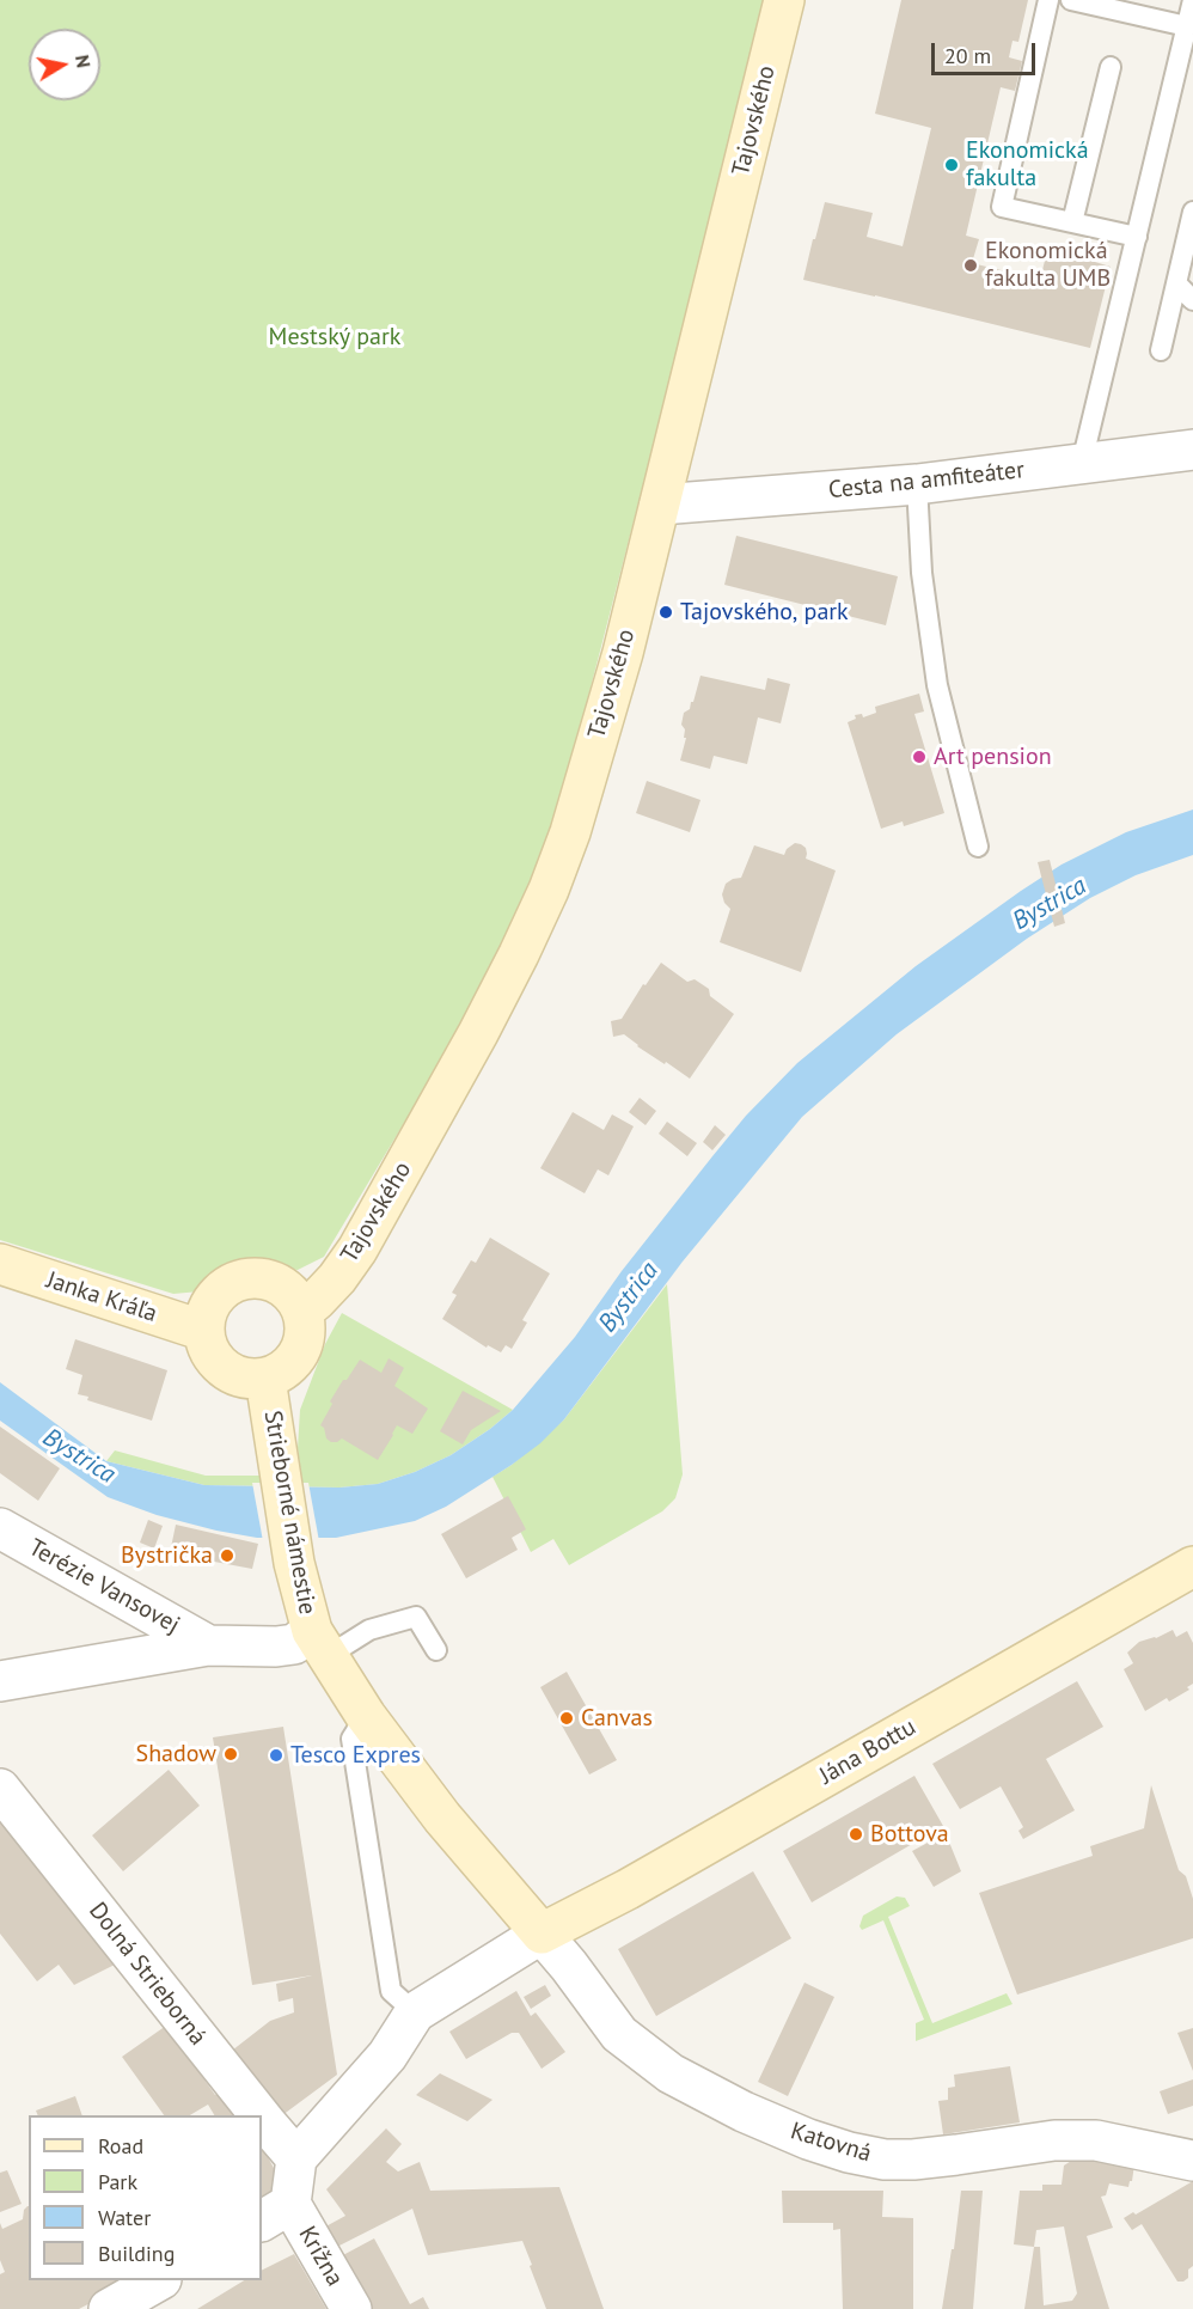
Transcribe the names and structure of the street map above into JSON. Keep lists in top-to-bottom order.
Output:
{
  "streets": {
    "street": [
      "Tajovského",
      "Cesta na amfiteáter",
      "Janka Kráľa",
      "Strieborné námestie",
      "Terézie Vansovej",
      "Jána Bottu",
      "Dolná Strieborná",
      "Katovná",
      "Krížna"
    ]
  },
  "crossings": [
    ["Tajovského", "Cesta na amfiteáter"],
    ["Tajovského", "Janka Kráľa"],
    ["Tajovského", "Strieborné námestie"],
    ["Janka Kráľa", "Strieborné námestie"],
    ["Strieborné námestie", "Terézie Vansovej"],
    ["Strieborné námestie", "Jána Bottu"],
    ["Strieborné námestie", "Katovná"],
    ["Jána Bottu", "Katovná"]
  ],
  "water": ["Bystrica"],
  "parks": ["Mestský park"],
  "places": [
    "Ekonomická fakulta",
    "Ekonomická fakulta UMB",
    "Tajovského, park",
    "Art pension",
    "Bystrička",
    "Canvas",
    "Shadow",
    "Tesco Expres",
    "Bottova"
  ],
  "legend": [
    "Road",
    "Park",
    "Water",
    "Building"
  ],
  "scale_bar": "20 m",
  "north": "right"
}
